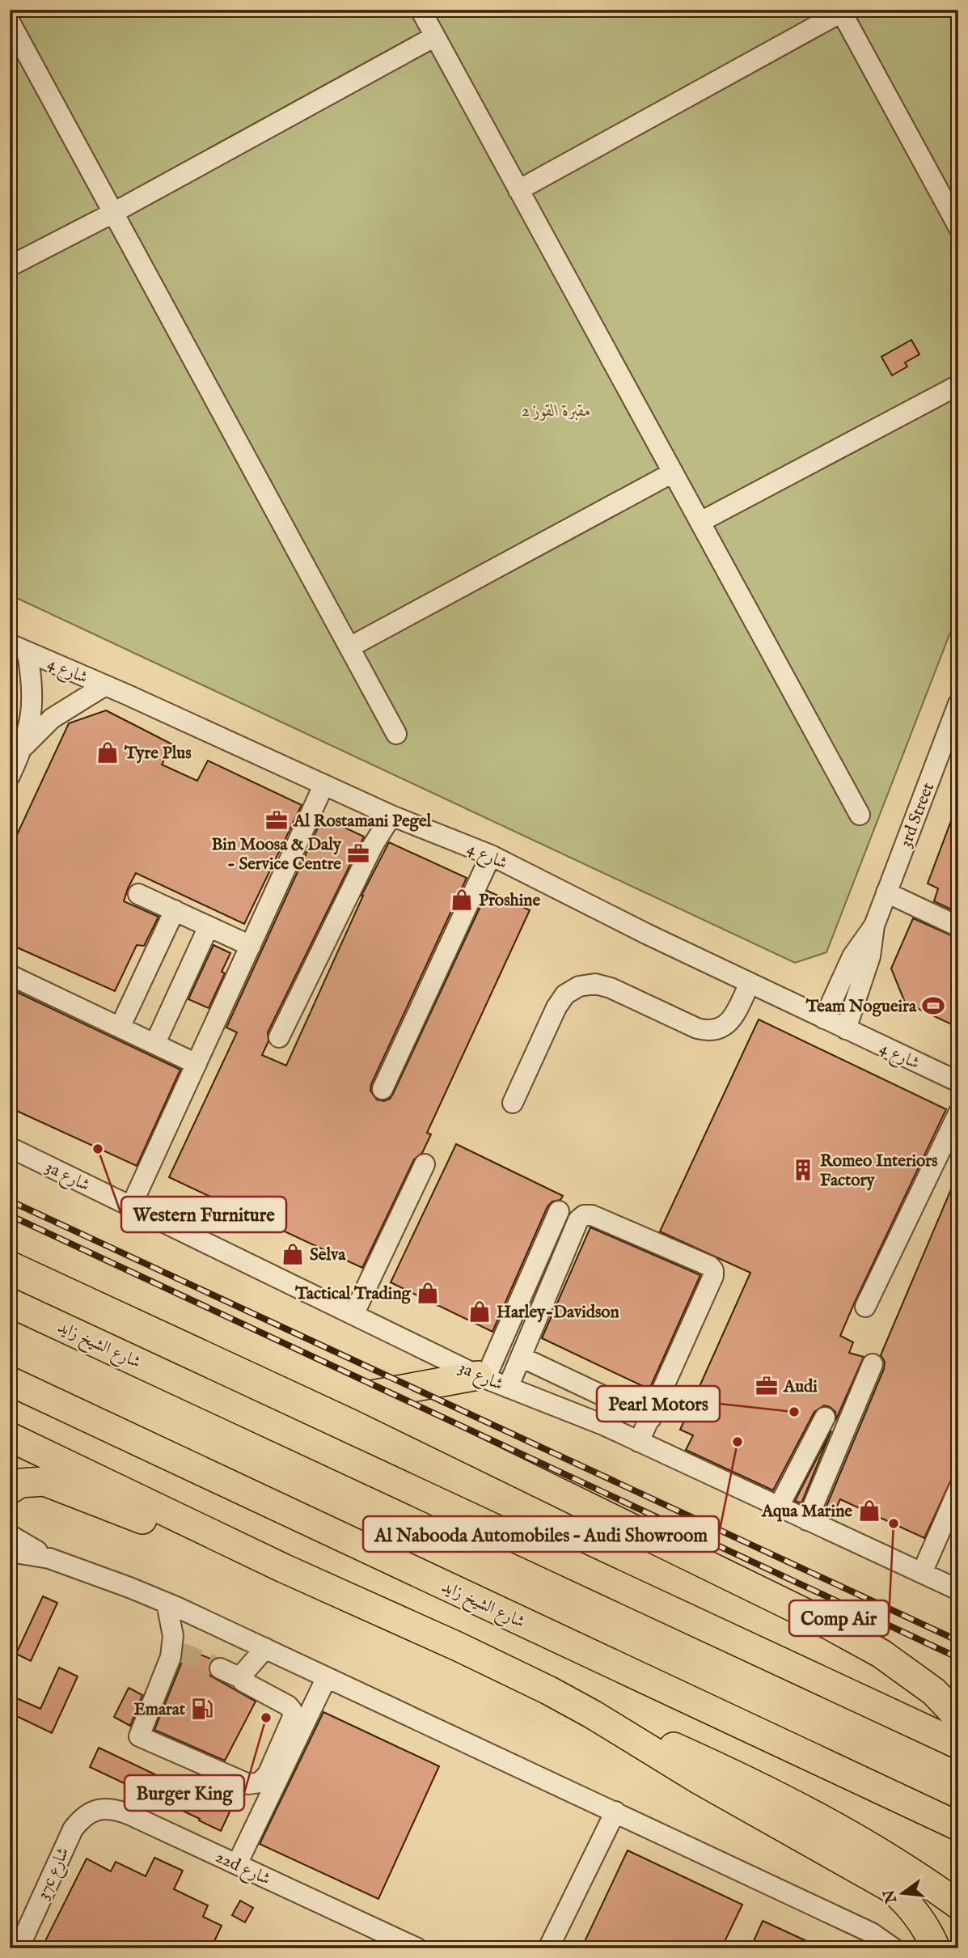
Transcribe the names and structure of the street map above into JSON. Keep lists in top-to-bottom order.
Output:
{
  "streets": {
    "highway": ["شارع الشيخ زايد"],
    "street": [
      "شارع 4",
      "3rd Street",
      "3a شارع",
      "22d شارع",
      "37c شارع"
    ]
  },
  "crossings": [
    ["22d شارع", "37c شارع"]
  ],
  "parks": ["مقبرة القوز 2"],
  "places": {
    "shop": [
      "Tyre Plus",
      "Proshine",
      "Selva",
      "Tactical Trading",
      "Harley-Davidson",
      "Aqua Marine"
    ],
    "office": ["Al Rostamani Pegel", "Bin Moosa & Daly - Service Centre", "Audi"],
    "sports": ["Team Nogueira"],
    "other": [
      "Western Furniture",
      "Pearl Motors",
      "Al Nabooda Automobiles – Audi Showroom",
      "Comp Air",
      "Burger King"
    ],
    "building": ["Romeo Interiors Factory"],
    "fuel station": ["Emarat"]
  },
  "north": "left"
}
